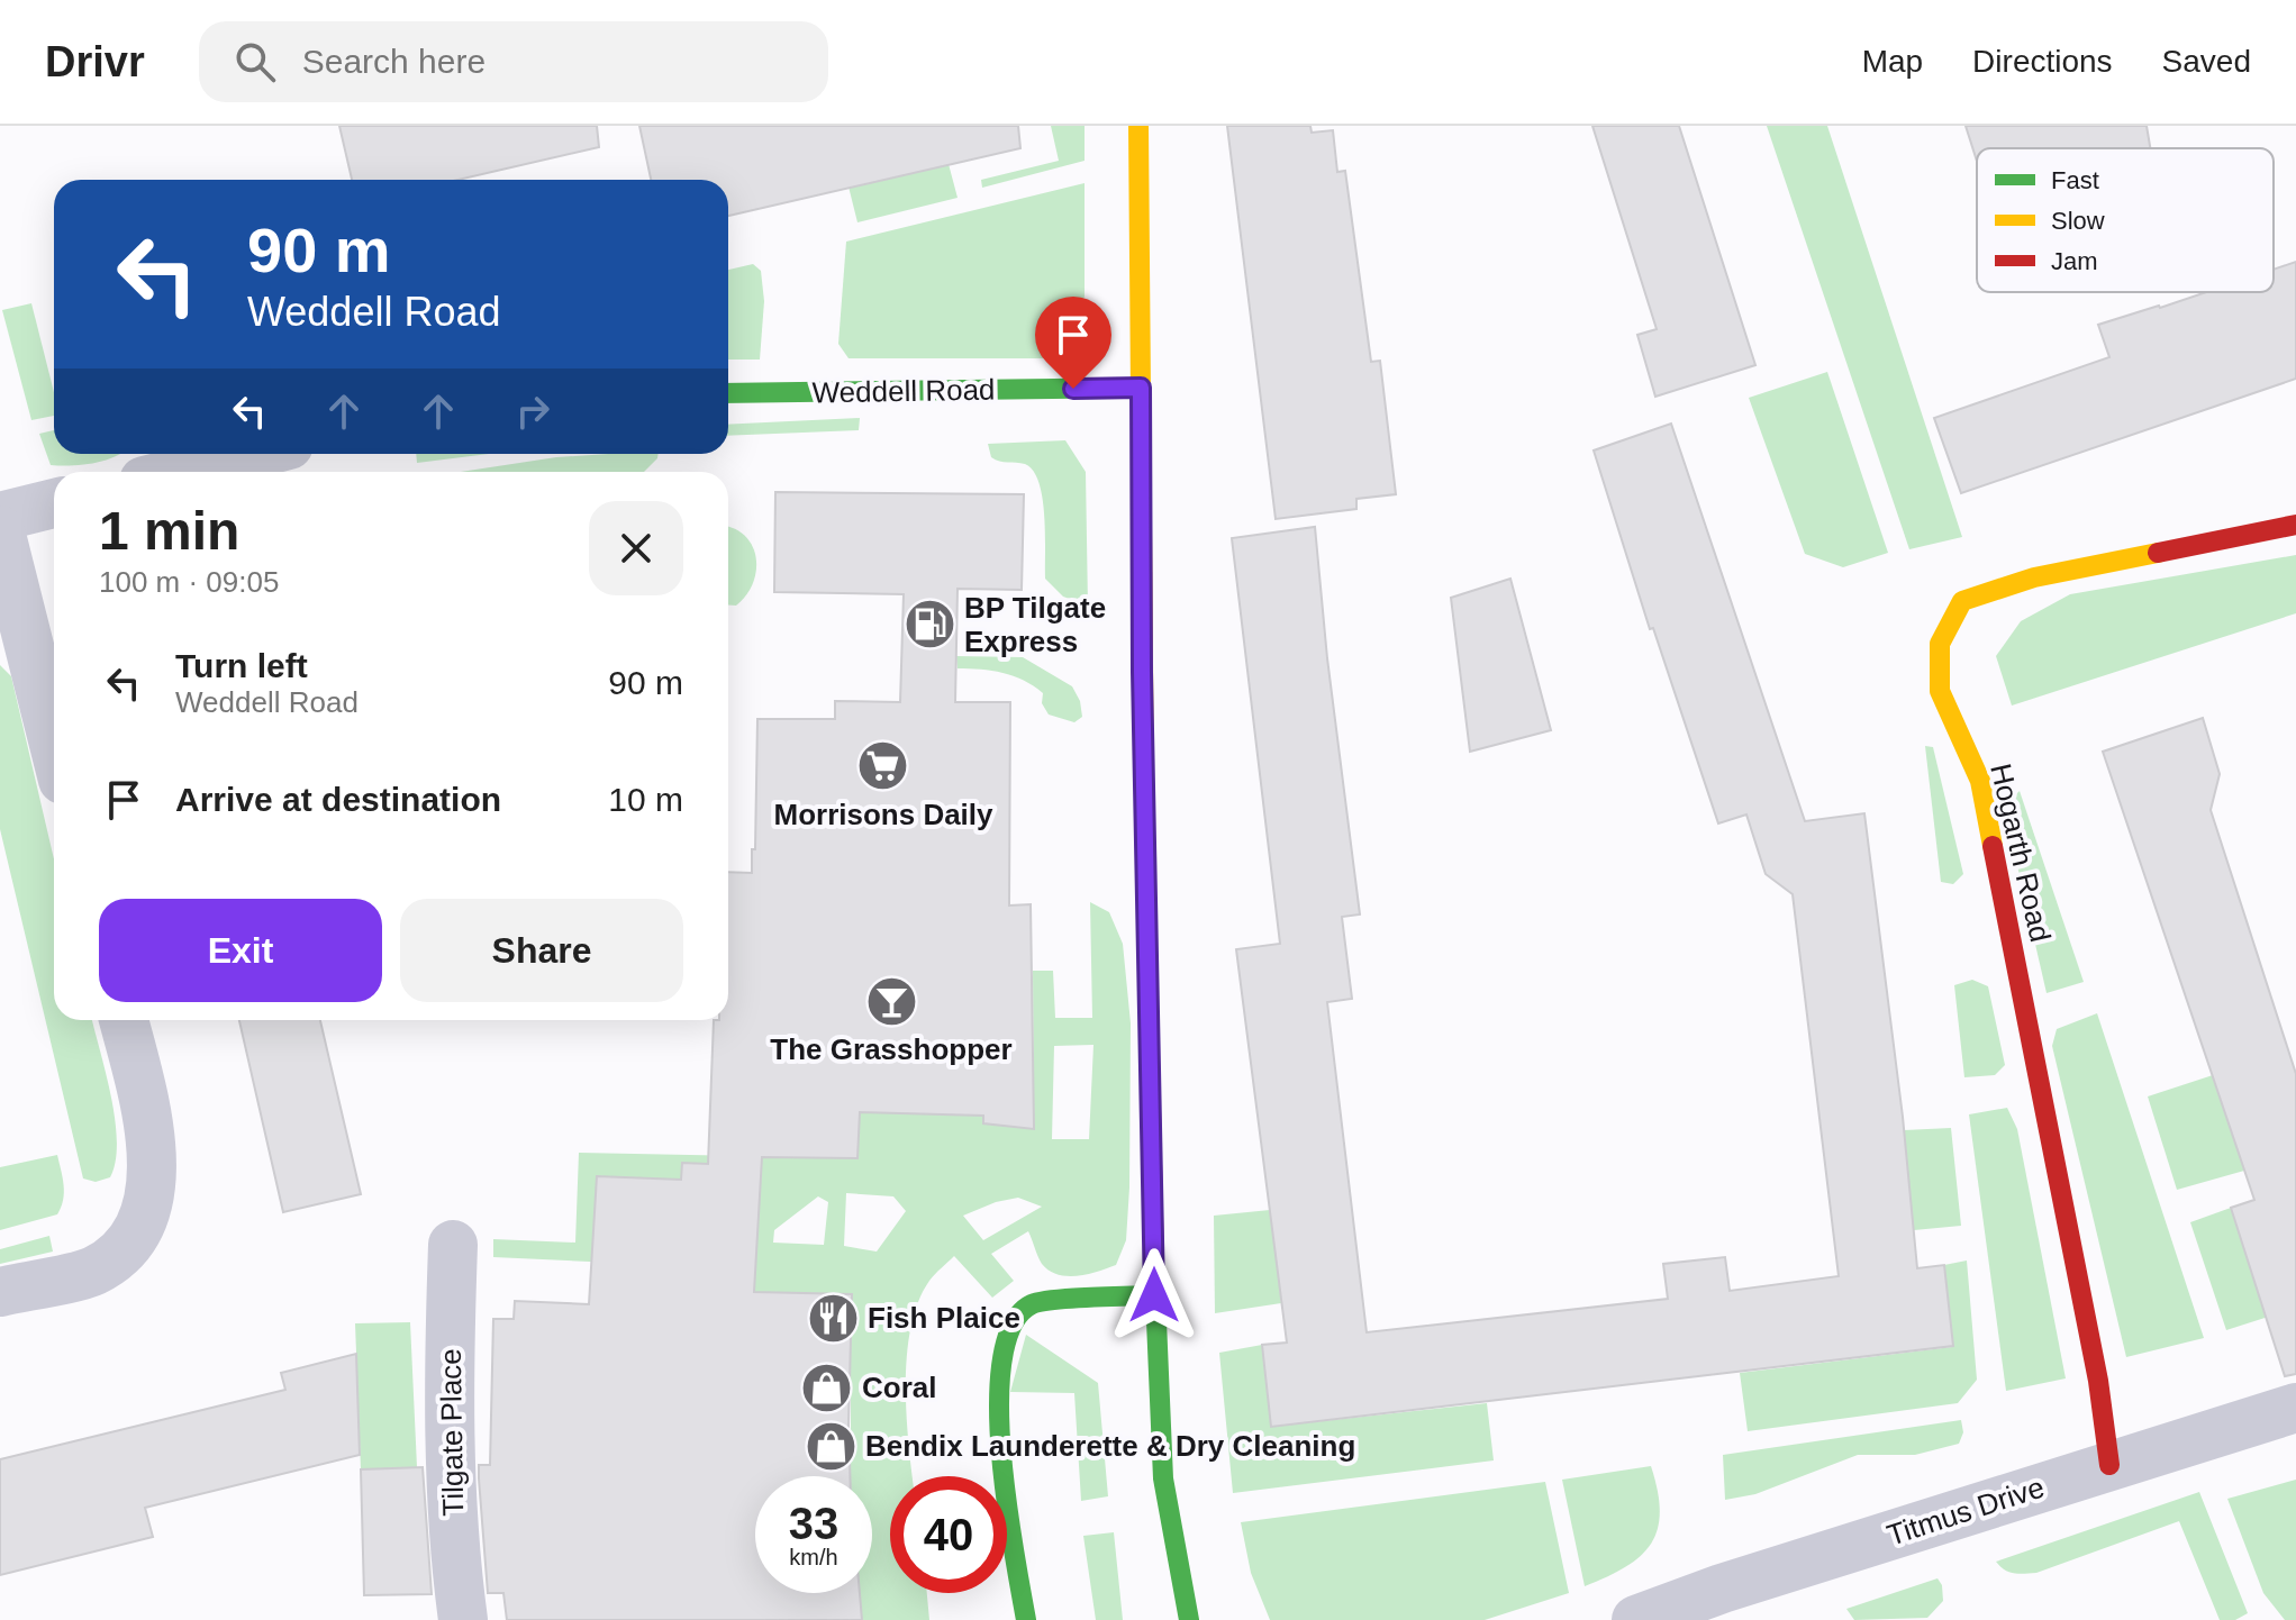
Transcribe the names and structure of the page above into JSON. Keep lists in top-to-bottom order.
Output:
{
  "streets": {
    "street": [
      "Weddell Road",
      "Hogarth Road",
      "Tilgate Place",
      "Titmus Drive"
    ]
  },
  "crossings": [
    ["Hogarth Road", "Titmus Drive"]
  ],
  "places": {
    "fuel station": ["BP Tilgate Express"],
    "supermarket": ["Morrisons Daily"],
    "bar": ["The Grasshopper"],
    "restaurant": ["Fish Plaice"],
    "shop": ["Coral", "Bendix Launderette & Dry Cleaning"]
  },
  "legend": ["Fast", "Slow", "Jam"],
  "page": {
    "header": "Drivr",
    "search": "Search here",
    "nav": ["Map", "Directions", "Saved"],
    "turn": ["90 m", "Weddell Road"],
    "heading": ["1 min", "100 m · 09:05"],
    "list": [
      {
        "name": "Turn left",
        "note": "Weddell Road",
        "value": "90 m"
      },
      {
        "name": "Arrive at destination",
        "value": "10 m"
      }
    ],
    "buttons": ["Exit", "Share"],
    "speed": "33 km/h",
    "limit": "40"
  }
}
